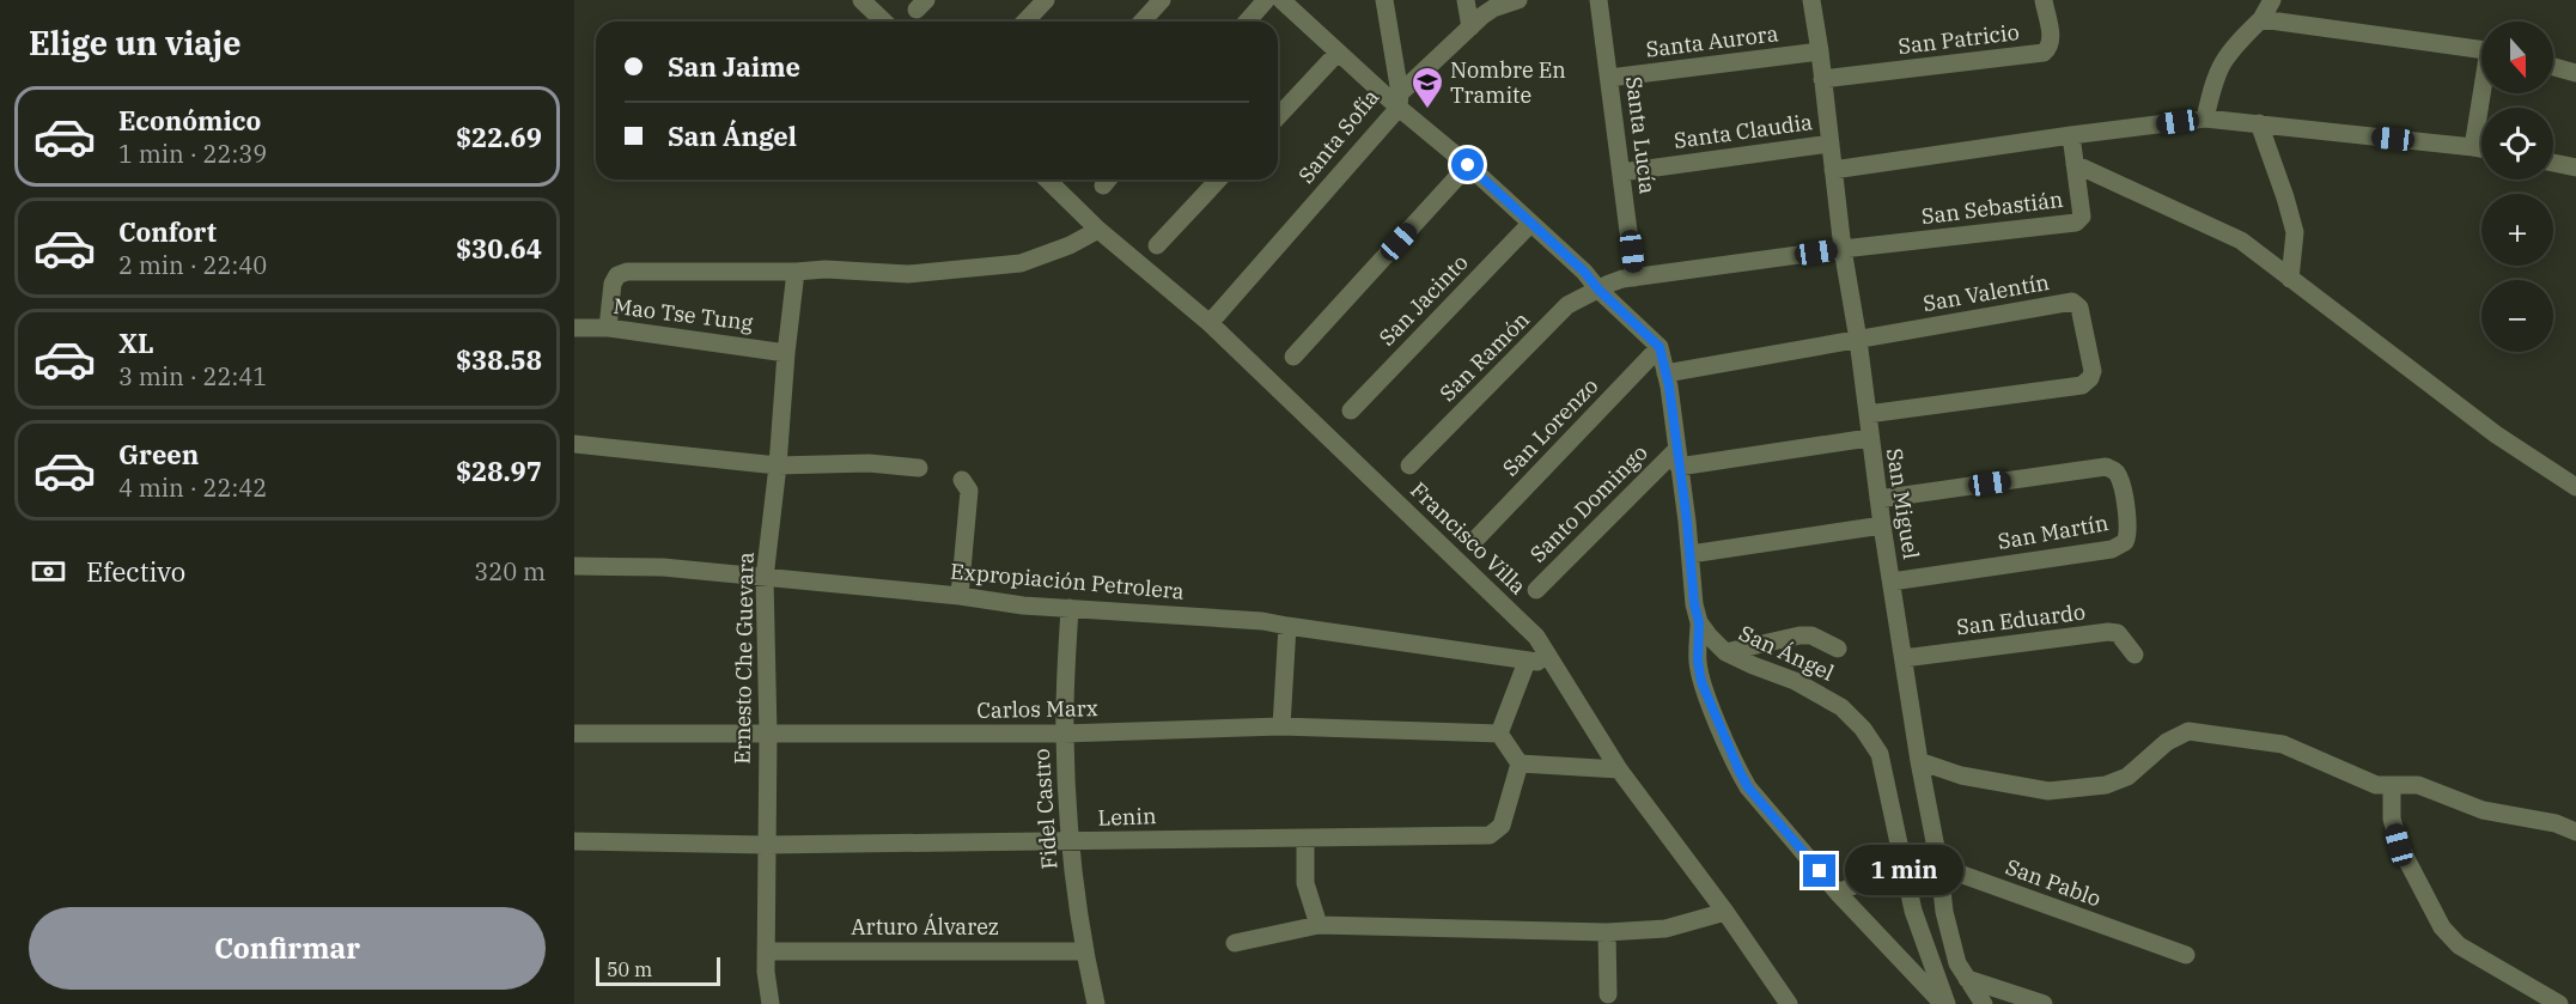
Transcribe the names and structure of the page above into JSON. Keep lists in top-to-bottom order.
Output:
{
  "streets": {
    "street": [
      "San Patricio",
      "Santa Aurora",
      "Santa Claudia",
      "Santa Lucía",
      "Santa Sofía",
      "San Sebastián",
      "San Valentín",
      "San Jacinto",
      "Mao Tse Tung",
      "San Ramón",
      "San Lorenzo",
      "Santo Domingo",
      "San Miguel",
      "San Martín",
      "Francisco Villa",
      "Expropiación Petrolera",
      "San Eduardo",
      "San Ángel",
      "Ernesto Che Guevara",
      "Carlos Marx",
      "Fidel Castro",
      "Lenin",
      "San Pablo",
      "Arturo Álvarez"
    ]
  },
  "crossings": [
    ["San Patricio", "San Miguel"],
    ["Santa Aurora", "Santa Lucía"],
    ["Santa Aurora", "San Miguel"],
    ["Santa Claudia", "Santa Lucía"],
    ["Santa Claudia", "San Miguel"],
    ["Santa Sofía", "Francisco Villa"],
    ["San Sebastián", "San Miguel"],
    ["San Valentín", "San Miguel"],
    ["Mao Tse Tung", "Ernesto Che Guevara"],
    ["San Miguel", "San Martín"],
    ["San Miguel", "San Eduardo"],
    ["San Miguel", "San Pablo"],
    ["Francisco Villa", "Expropiación Petrolera"],
    ["Expropiación Petrolera", "Ernesto Che Guevara"],
    ["Expropiación Petrolera", "Fidel Castro"],
    ["San Ángel", "San Pablo"],
    ["Ernesto Che Guevara", "Carlos Marx"],
    ["Ernesto Che Guevara", "Lenin"],
    ["Ernesto Che Guevara", "Arturo Álvarez"],
    ["Carlos Marx", "Fidel Castro"],
    ["Fidel Castro", "Lenin"],
    ["Fidel Castro", "Arturo Álvarez"]
  ],
  "places": {
    "school or university": ["Nombre En Tramite"]
  },
  "scale_bar": "50 m",
  "north": "bottom",
  "page": {
    "heading": "Elige un viaje",
    "map_buttons": ["+", "−"],
    "banner": ["San Jaime", "San Ángel"],
    "list": [
      {
        "name": "Económico",
        "note": "1 min · 22:39",
        "value": "$22.69"
      },
      {
        "name": "Confort",
        "note": "2 min · 22:40",
        "value": "$30.64"
      },
      {
        "name": "XL",
        "note": "3 min · 22:41",
        "value": "$38.58"
      },
      {
        "name": "Green",
        "note": "4 min · 22:42",
        "value": "$28.97"
      }
    ],
    "pay": ["Efectivo", "320 m"],
    "bubble": "1 min",
    "buttons": "Confirmar",
    "scale": "50 m"
  }
}
